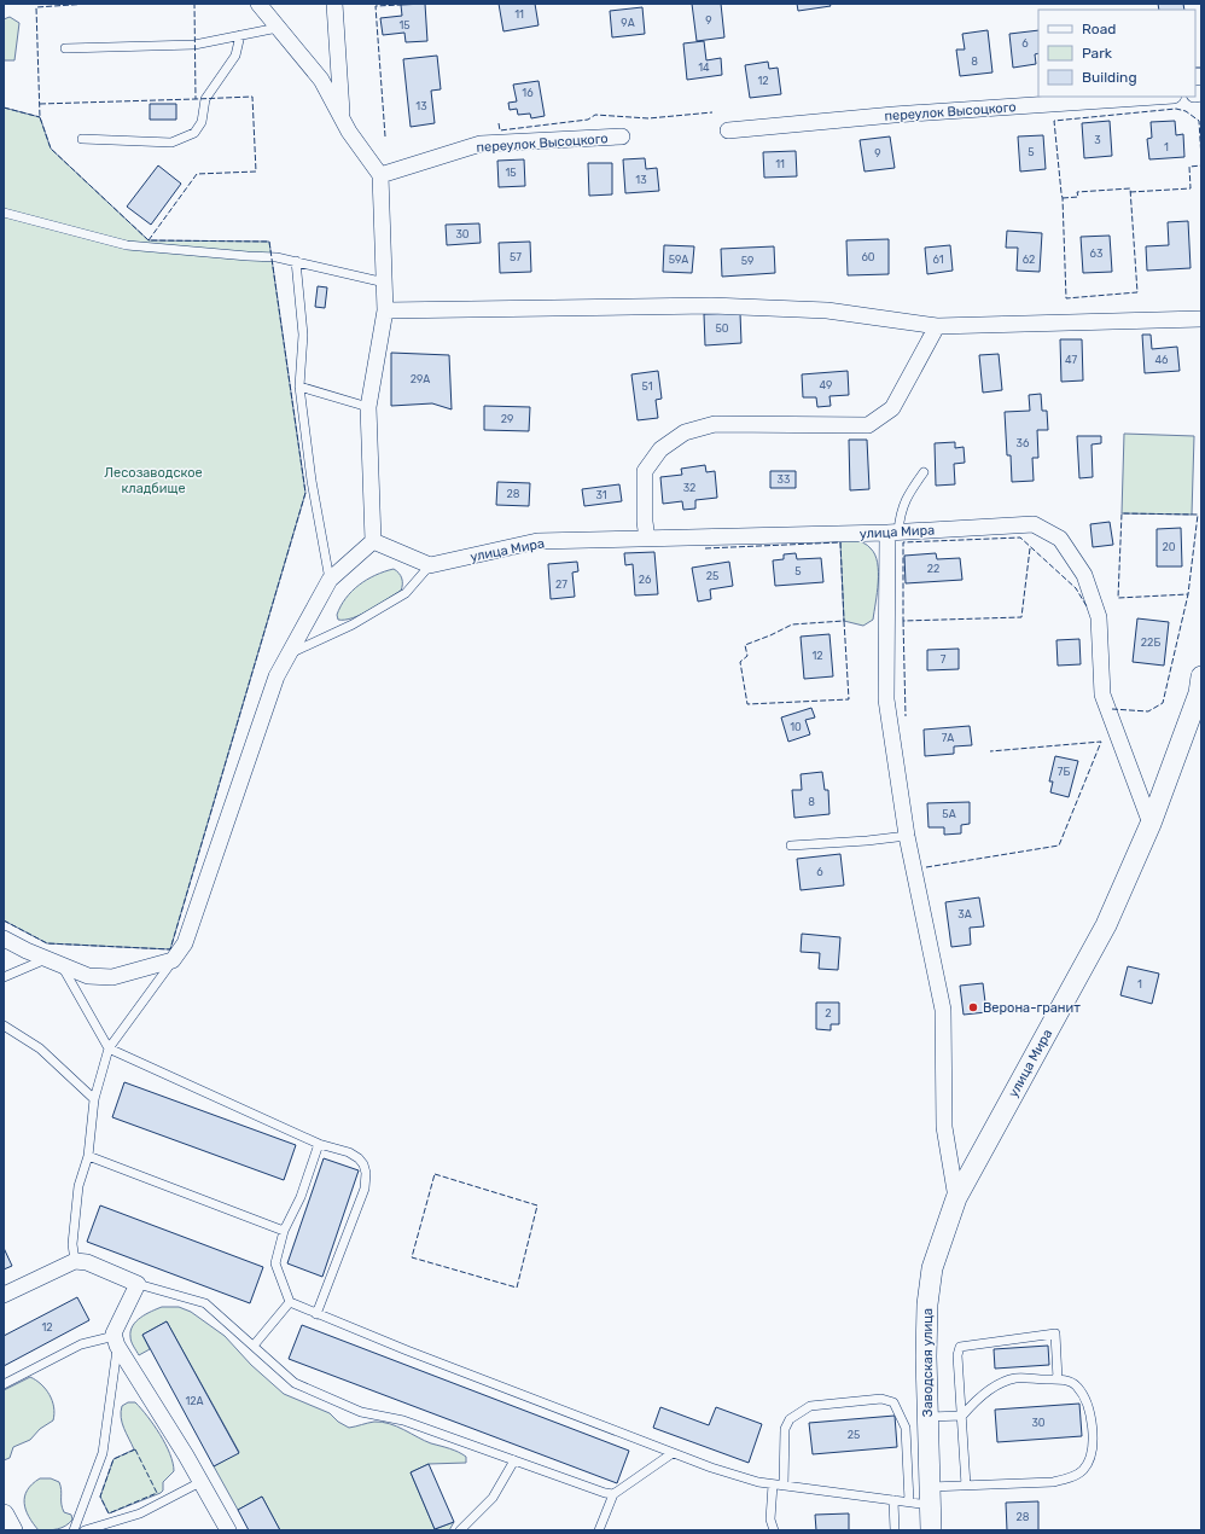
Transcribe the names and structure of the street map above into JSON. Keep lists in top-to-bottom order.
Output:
{
  "streets": {
    "street": ["переулок Высоцкого", "улица Мира", "Заводская улица"]
  },
  "crossings": [
    ["улица Мира", "Заводская улица"]
  ],
  "parks": ["Лесозаводское кладбище"],
  "places": ["Верона-гранит"],
  "house_numbers": [
    "11",
    "9",
    "9А",
    "15",
    "6",
    "8",
    "14",
    "12",
    "16",
    "13",
    "3",
    "1",
    "5",
    "9",
    "11",
    "15",
    "13",
    "30",
    "63",
    "57",
    "60",
    "59А",
    "61",
    "62",
    "59",
    "50",
    "47",
    "46",
    "29А",
    "49",
    "51",
    "29",
    "36",
    "33",
    "32",
    "28",
    "31",
    "20",
    "22",
    "5",
    "25",
    "26",
    "27",
    "22Б",
    "12",
    "7",
    "10",
    "7А",
    "7Б",
    "8",
    "5А",
    "6",
    "3А",
    "1",
    "2",
    "12",
    "12А",
    "30",
    "25",
    "28"
  ],
  "legend": ["Road", "Park", "Building"]
}
